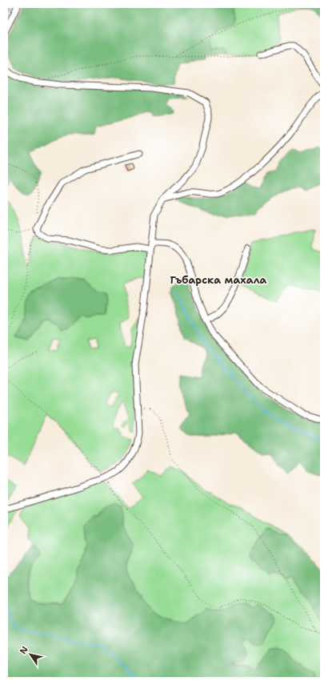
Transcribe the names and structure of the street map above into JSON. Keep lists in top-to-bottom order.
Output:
{
  "districts": ["Гъбарска махала"],
  "north": "top left"
}
